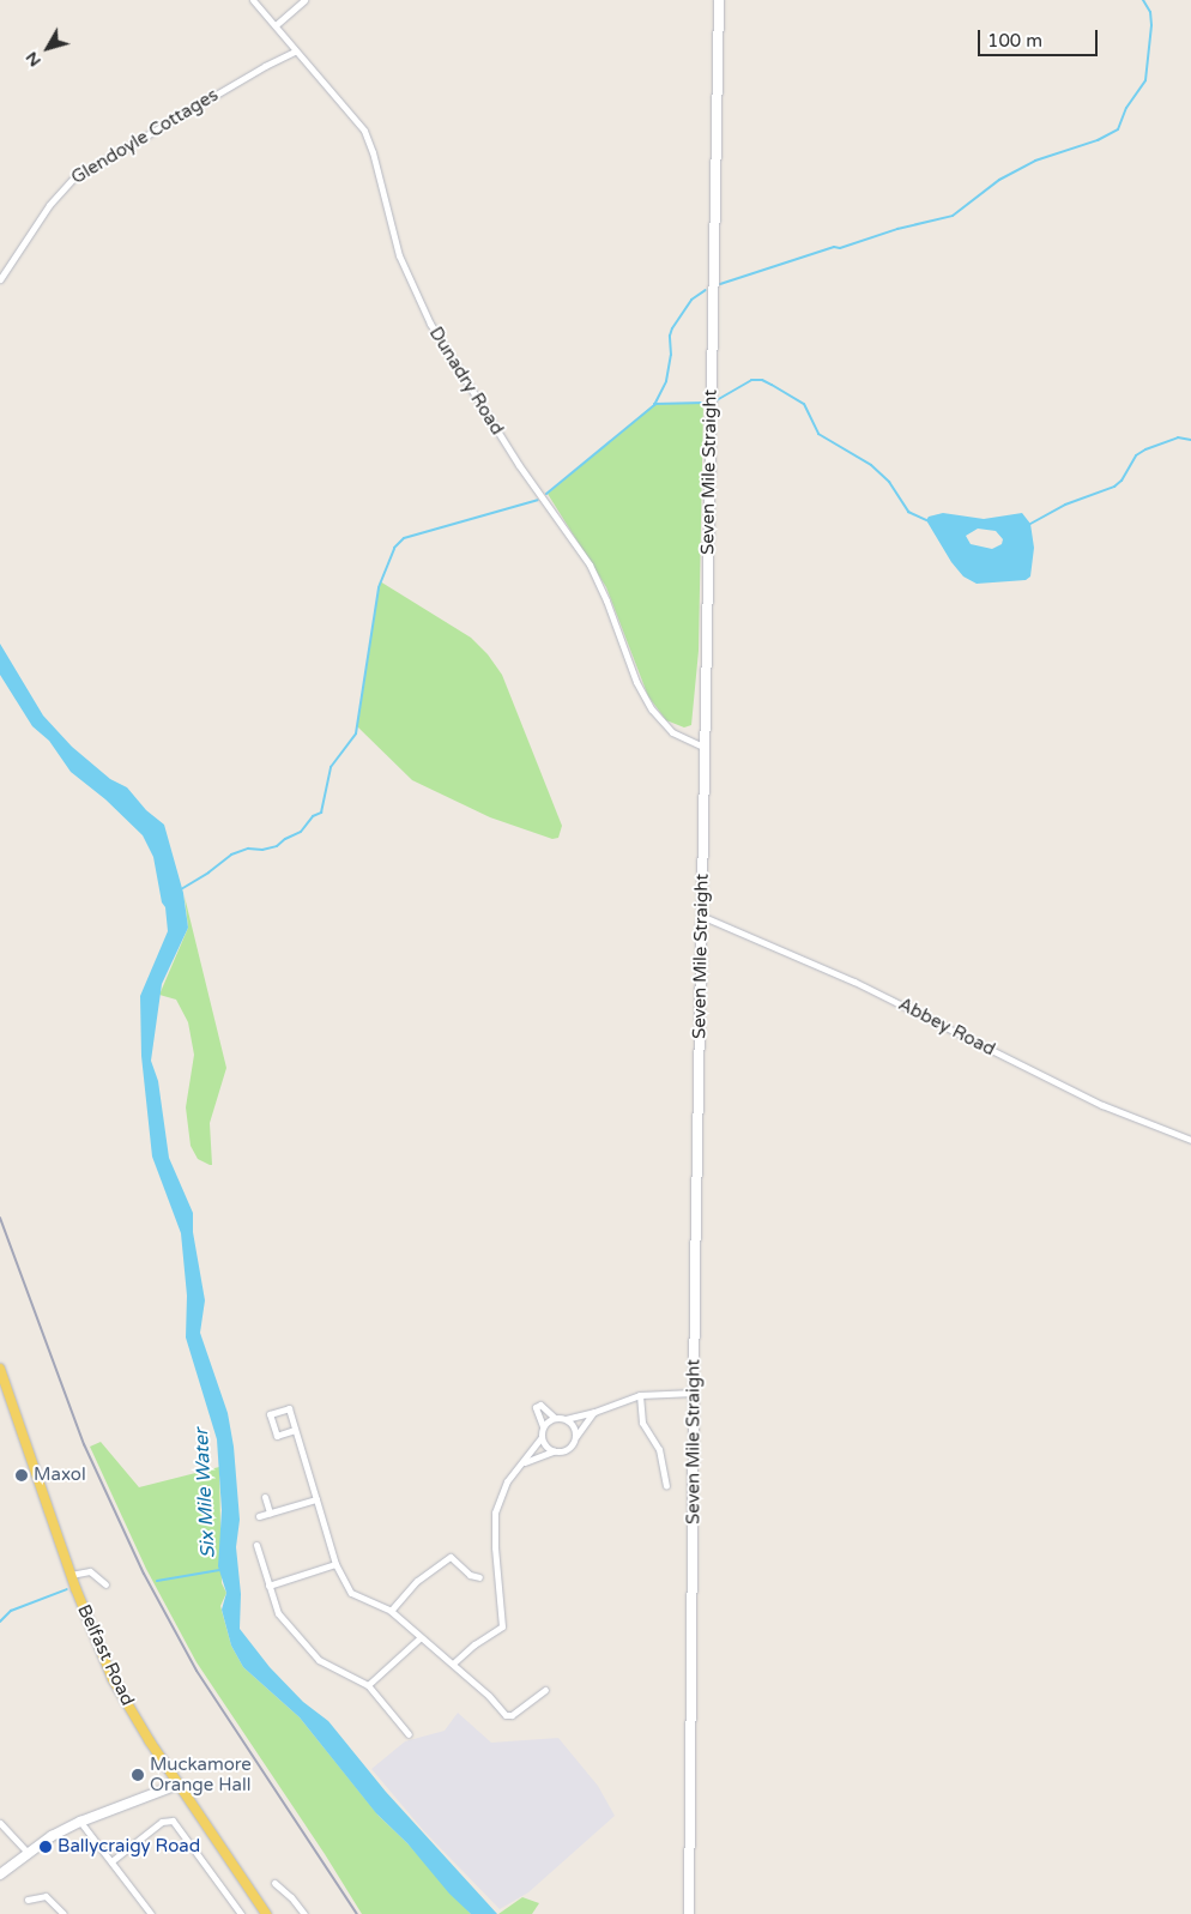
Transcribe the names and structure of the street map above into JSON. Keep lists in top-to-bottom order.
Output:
{
  "streets": {
    "main road": ["Seven Mile Straight", "Belfast Road"],
    "street": ["Glendoyle Cottages", "Dunadry Road", "Abbey Road"]
  },
  "crossings": [
    ["Glendoyle Cottages", "Dunadry Road"],
    ["Dunadry Road", "Seven Mile Straight"],
    ["Seven Mile Straight", "Abbey Road"]
  ],
  "water": ["Six Mile Water"],
  "places": ["Maxol", "Muckamore Orange Hall", "Ballycraigy Road"],
  "scale_bar": "100 m",
  "north": "bottom left"
}
